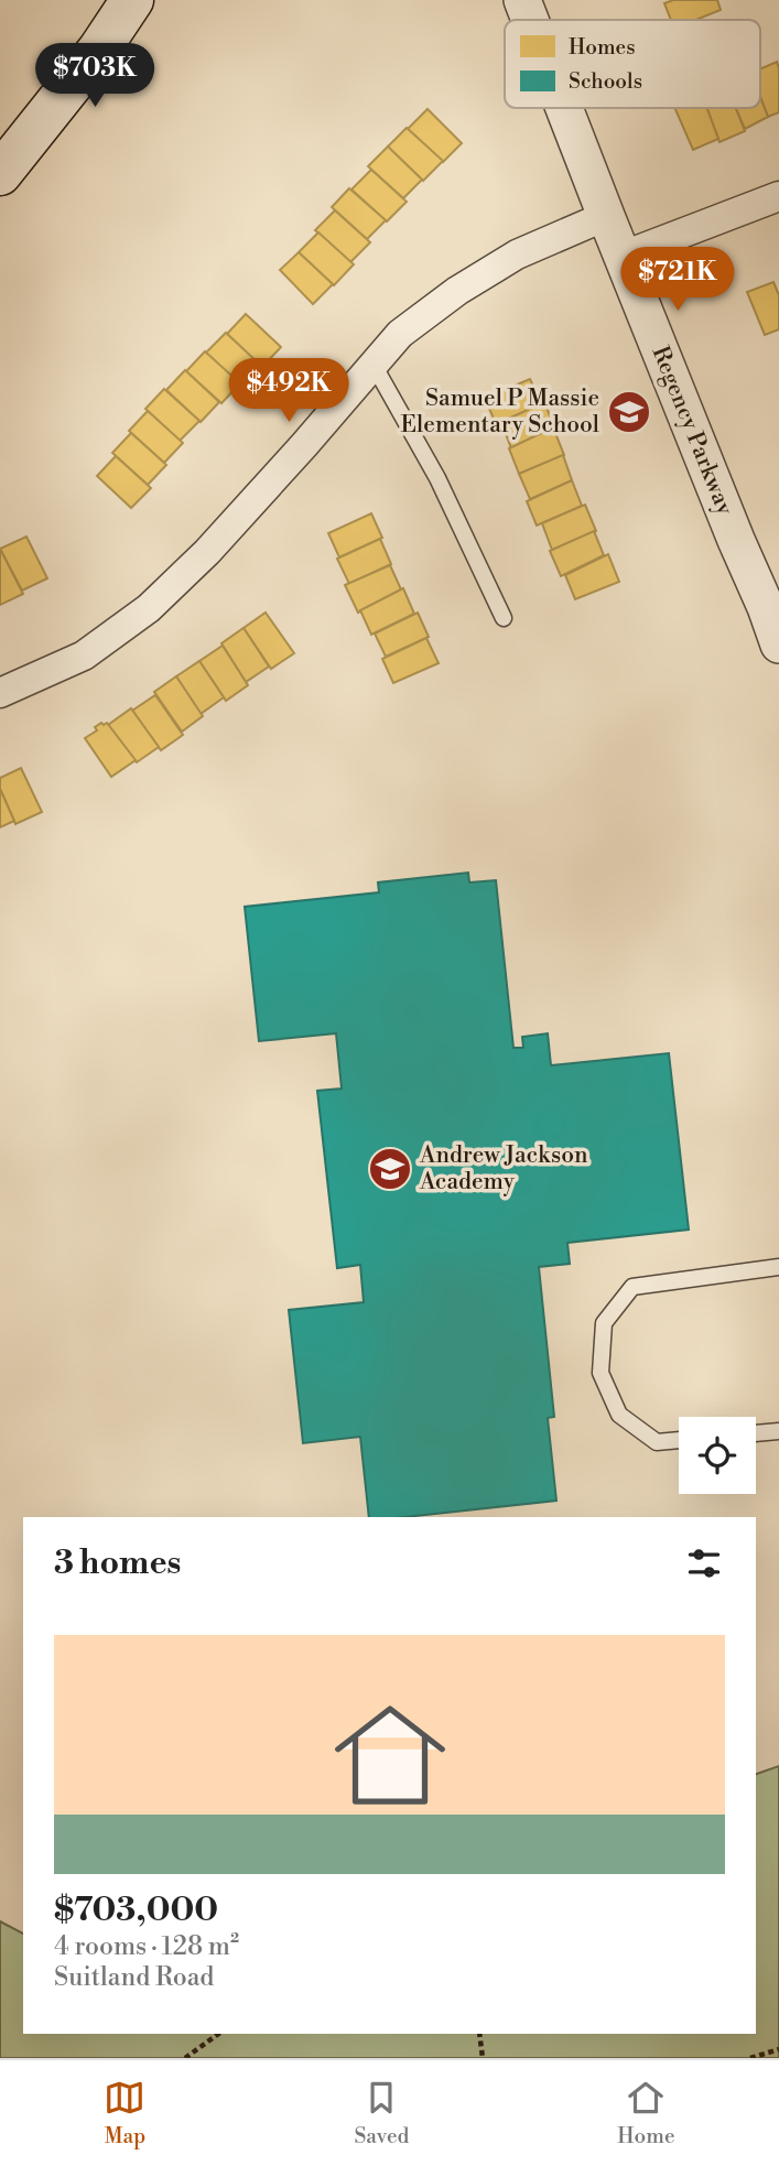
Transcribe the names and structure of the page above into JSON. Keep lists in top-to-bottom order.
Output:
{
  "streets": {
    "street": ["Regency Parkway"]
  },
  "places": {
    "school or university": ["Samuel P Massie Elementary School", "Andrew Jackson Academy"]
  },
  "legend": ["Homes", "Schools"],
  "page": {
    "price": ["$703K", "$721K", "$492K"],
    "heading": "3 homes",
    "list": [
      {
        "name": "$703,000",
        "note": "4 rooms · 128 m² · Suitland Road"
      }
    ],
    "tabs": ["Map", "Saved", "Home"]
  }
}
